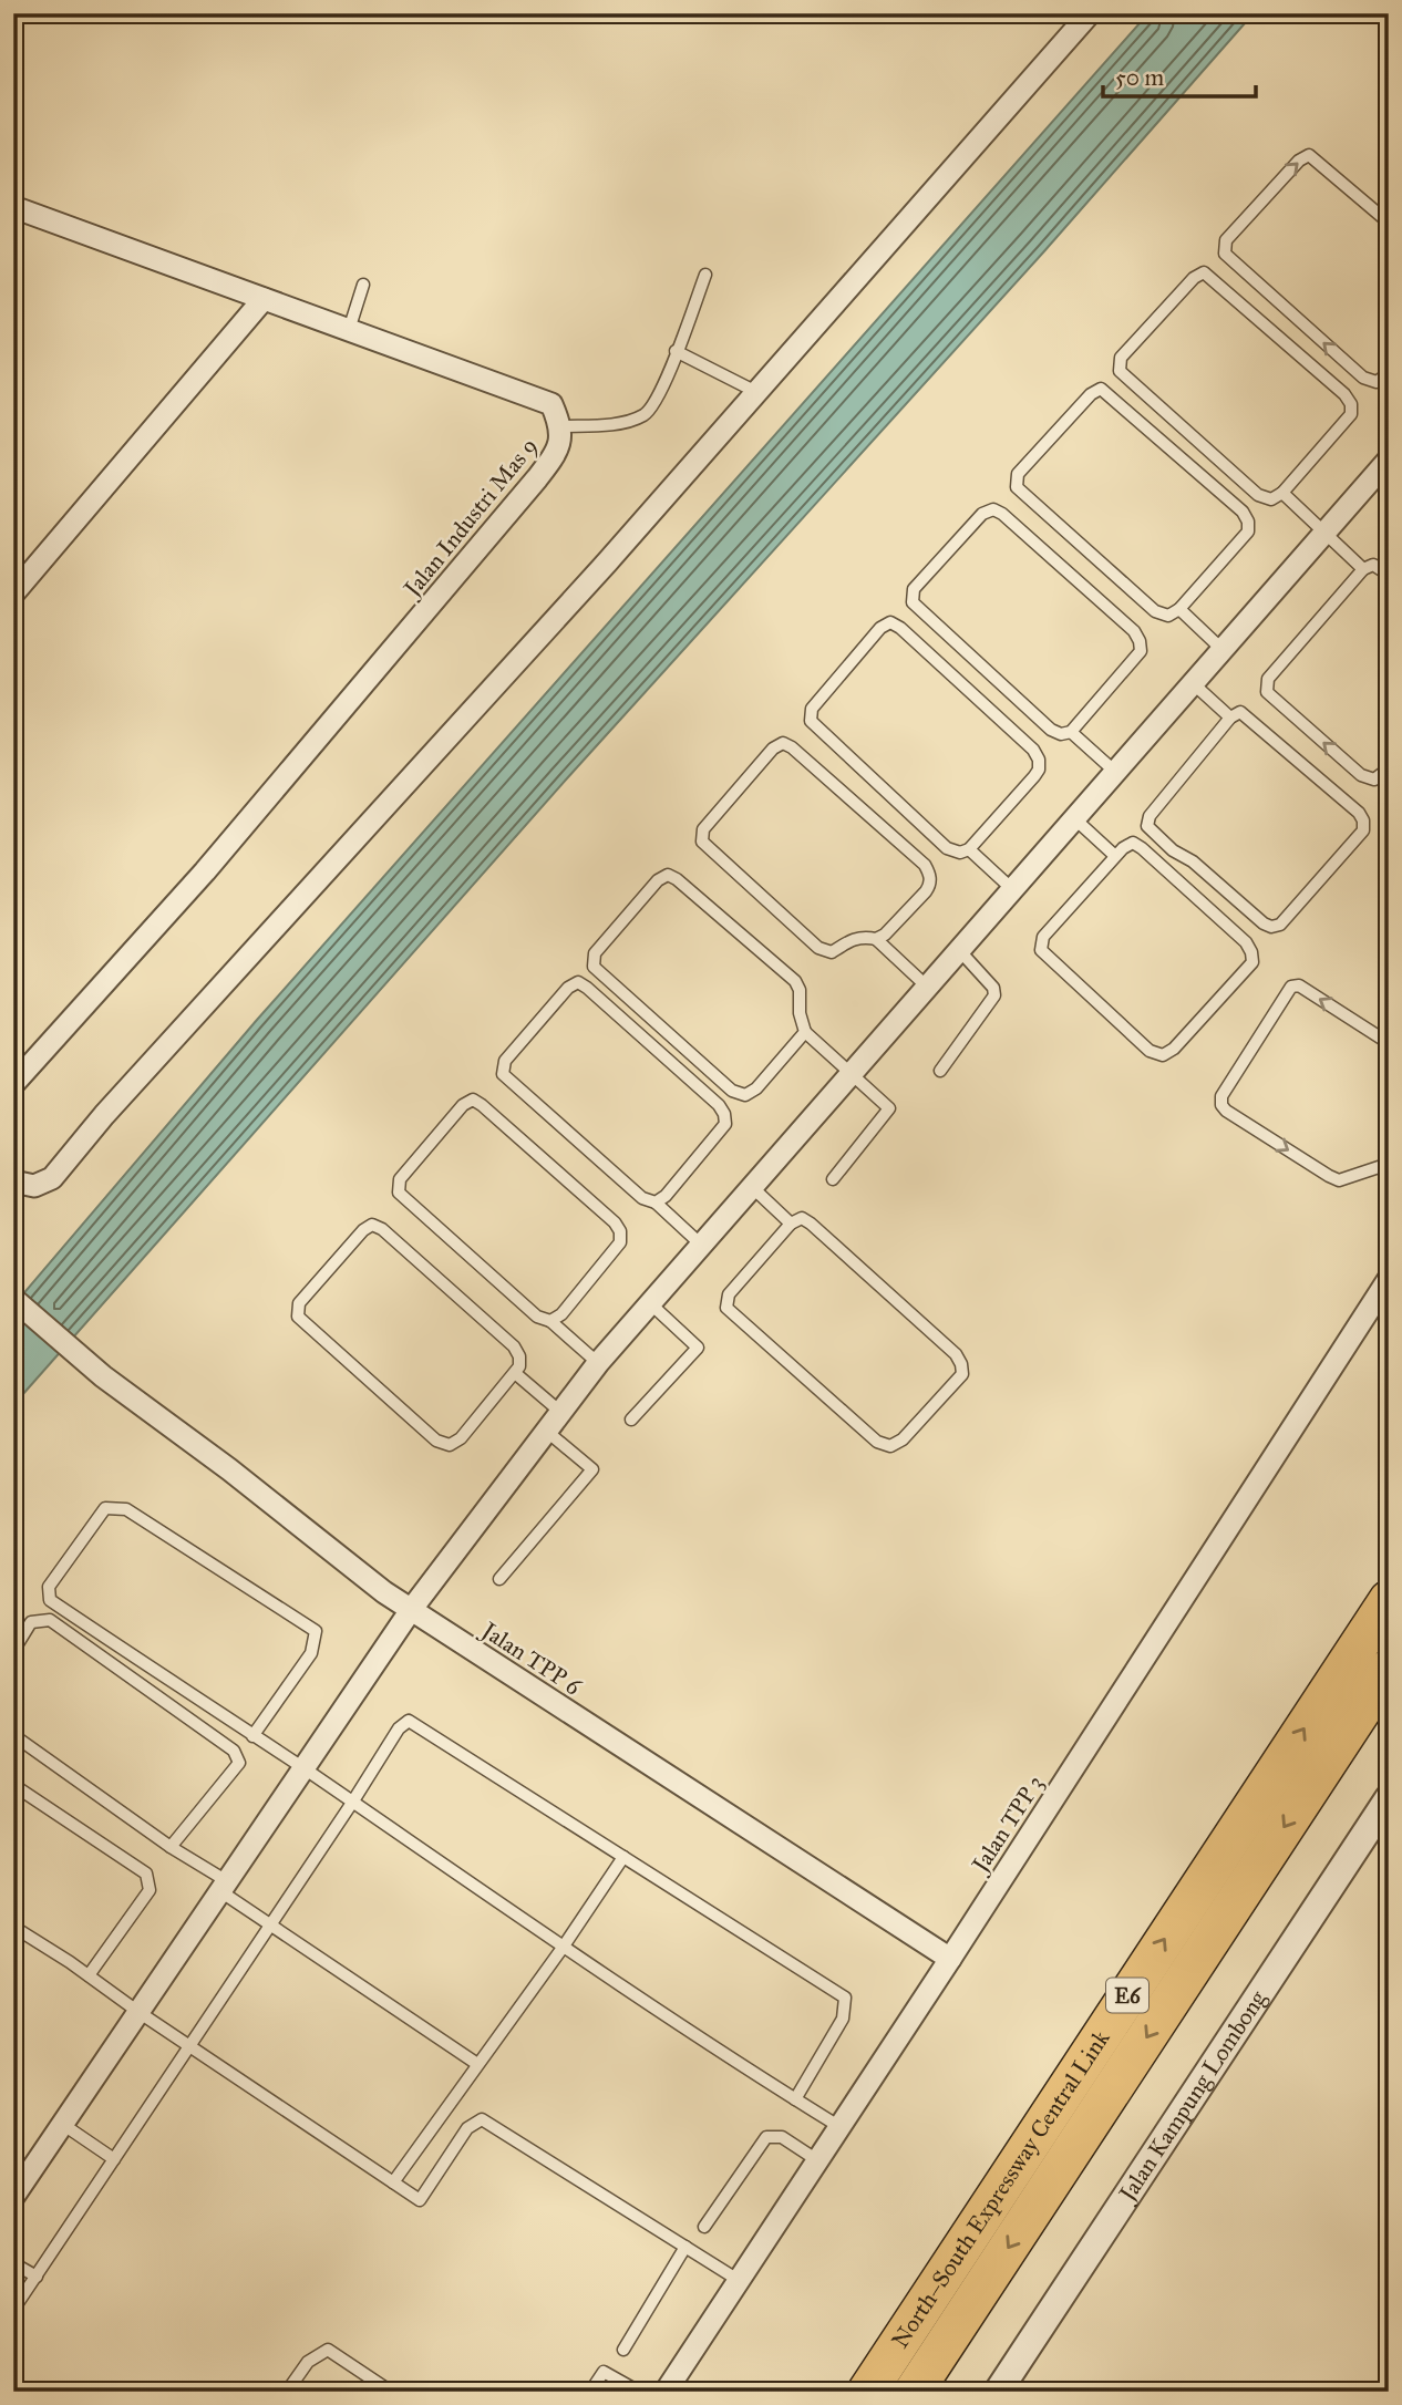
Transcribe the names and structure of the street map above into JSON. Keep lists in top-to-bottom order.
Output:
{
  "streets": {
    "highway": ["E6", "North–South Expressway Central Link"],
    "street": [
      "Jalan Industri Mas 9",
      "Jalan TPP 6",
      "Jalan TPP 3",
      "Jalan Kampung Lombong"
    ]
  },
  "crossings": [
    ["Jalan TPP 6", "Jalan TPP 3"]
  ],
  "scale_bar": "50 m"
}
